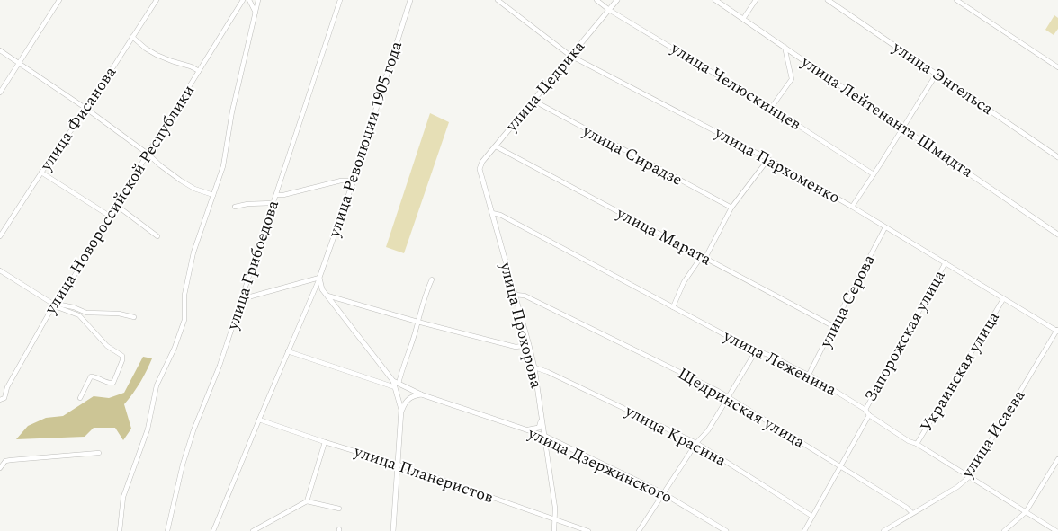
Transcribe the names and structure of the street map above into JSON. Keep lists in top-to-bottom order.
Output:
{
  "streets": {
    "street": [
      "улица Энгельса",
      "улица Цедрика",
      "улица Челюскинцев",
      "улица Лейтенанта Шмидта",
      "улица Фисанова",
      "улица Революции 1905 года",
      "улица Сирадзе",
      "улица Пархоменко",
      "улица Новороссийской Республики",
      "улица Марата",
      "улица Грибоедова",
      "улица Серова",
      "улица Прохорова",
      "Запорожская улица",
      "улица Леженина",
      "Украинская улица",
      "Щедринская улица",
      "улица Исаева",
      "улица Красина",
      "улица Дзержинского",
      "улица Планеристов"
    ]
  },
  "crossings": [
    ["улица Цедрика", "улица Челюскинцев"],
    ["улица Цедрика", "улица Сирадзе"],
    ["улица Цедрика", "улица Пархоменко"],
    ["улица Цедрика", "улица Марата"],
    ["улица Цедрика", "улица Прохорова"],
    ["улица Революции 1905 года", "улица Дзержинского"],
    ["улица Революции 1905 года", "улица Планеристов"],
    ["улица Пархоменко", "улица Серова"],
    ["улица Пархоменко", "Запорожская улица"],
    ["улица Пархоменко", "Украинская улица"],
    ["улица Пархоменко", "улица Исаева"],
    ["улица Марата", "улица Серова"],
    ["улица Серова", "улица Леженина"],
    ["улица Прохорова", "улица Леженина"],
    ["улица Прохорова", "Щедринская улица"],
    ["улица Прохорова", "улица Красина"],
    ["улица Прохорова", "улица Дзержинского"],
    ["улица Прохорова", "улица Планеристов"],
    ["Запорожская улица", "улица Леженина"],
    ["Запорожская улица", "Щедринская улица"],
    ["Запорожская улица", "улица Красина"],
    ["улица Леженина", "Украинская улица"],
    ["улица Леженина", "улица Исаева"],
    ["Щедринская улица", "улица Исаева"]
  ]
}
